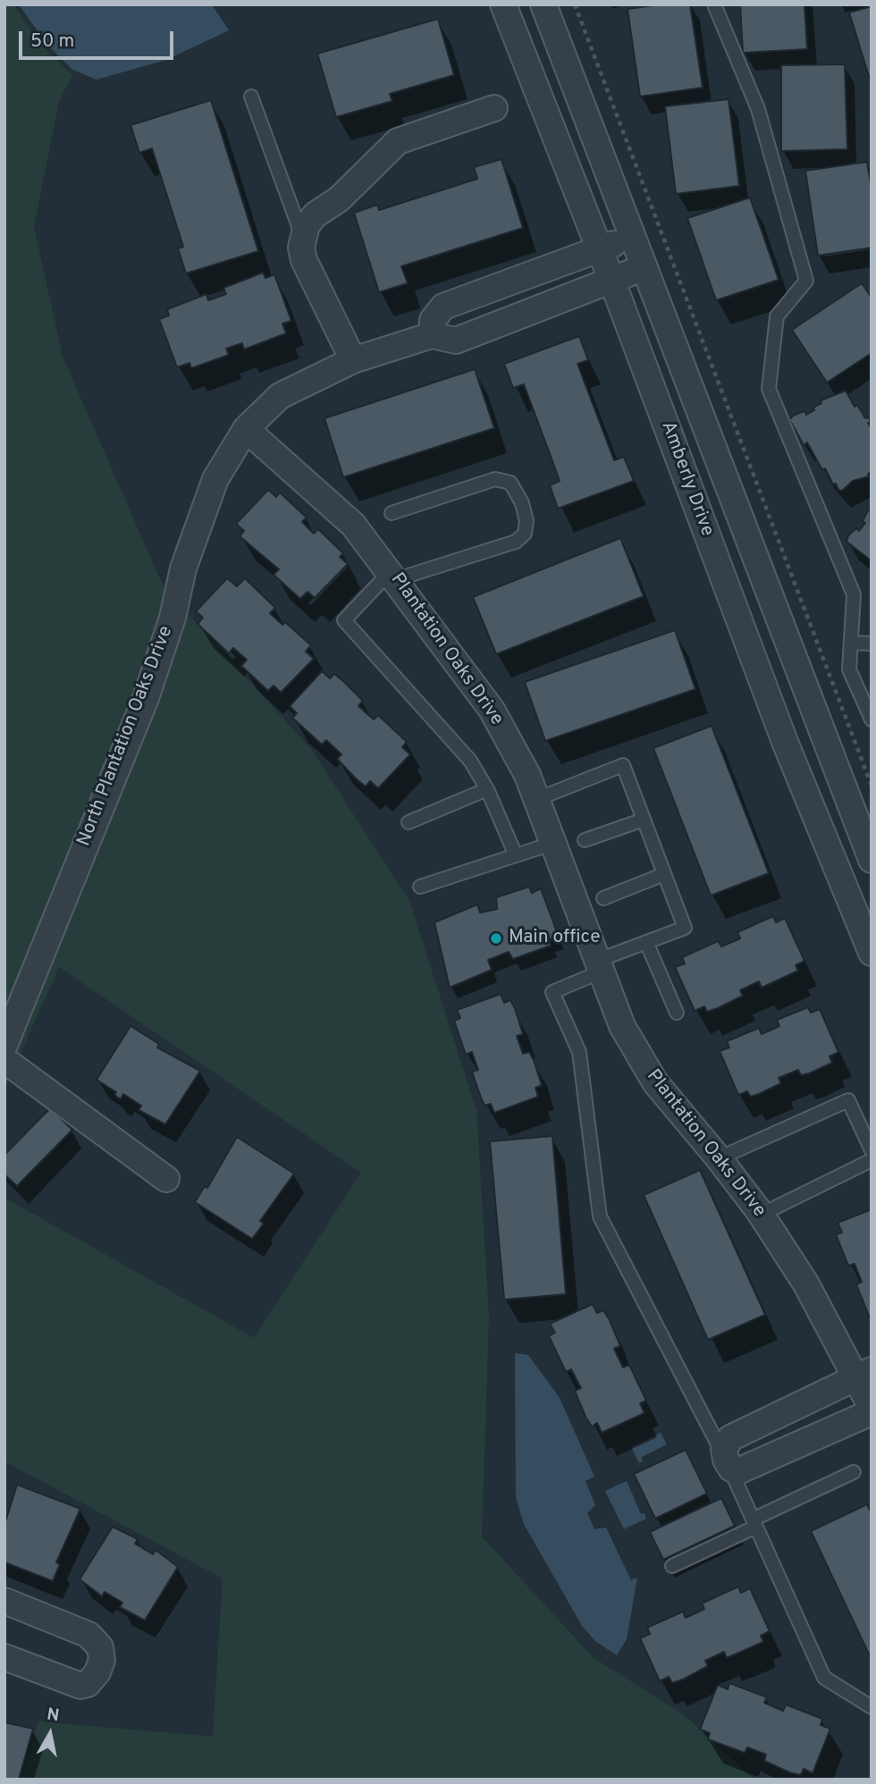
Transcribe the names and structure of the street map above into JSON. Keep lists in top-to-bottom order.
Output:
{
  "streets": {
    "street": ["Amberly Drive", "Plantation Oaks Drive", "North Plantation Oaks Drive"]
  },
  "crossings": [
    ["Plantation Oaks Drive", "North Plantation Oaks Drive"]
  ],
  "places": ["Main office"],
  "scale_bar": "50 m",
  "north": "top"
}
